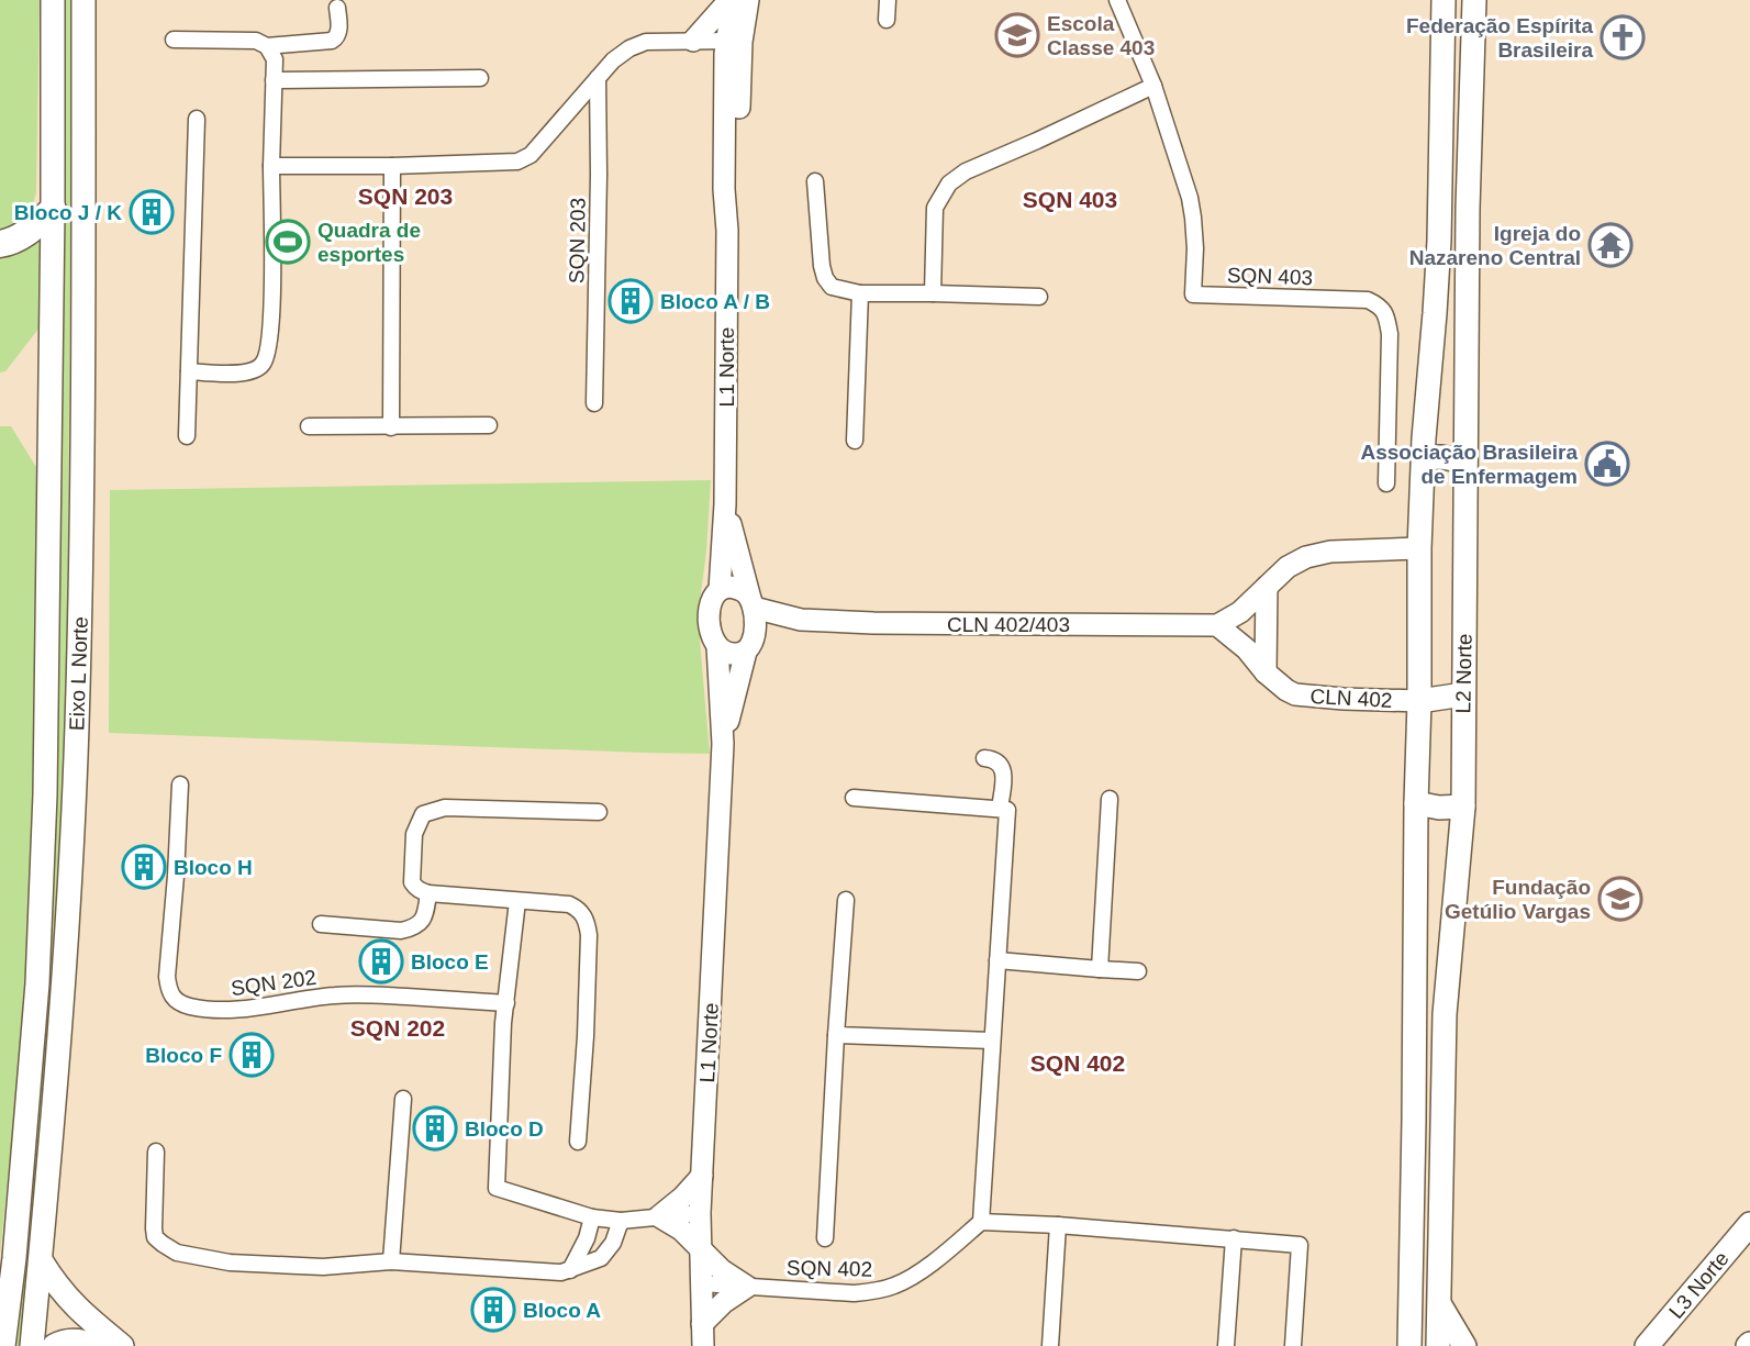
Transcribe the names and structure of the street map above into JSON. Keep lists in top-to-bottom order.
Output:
{
  "streets": {
    "main road": ["Eixo L Norte", "L2 Norte", "L3 Norte"],
    "street": [
      "SQN 203",
      "SQN 403",
      "L1 Norte",
      "CLN 402/403",
      "CLN 402",
      "SQN 202",
      "SQN 402"
    ]
  },
  "crossings": [
    ["L1 Norte", "CLN 402/403"],
    ["L1 Norte", "SQN 402"],
    ["CLN 402/403", "CLN 402"],
    ["L2 Norte", "CLN 402"]
  ],
  "districts": [
    "SQN 203",
    "SQN 403",
    "SQN 202",
    "SQN 402"
  ],
  "places": {
    "school or university": ["Escola Classe 403", "Fundação Getúlio Vargas"],
    "church": ["Federação Espírita Brasileira"],
    "building": [
      "Bloco J / K",
      "Bloco A / B",
      "Bloco H",
      "Bloco E",
      "Bloco F",
      "Bloco D",
      "Bloco A"
    ],
    "sports": ["Quadra de esportes"],
    "temple": ["Igreja do Nazareno Central"],
    "public building": ["Associação Brasileira de Enfermagem"]
  }
}
